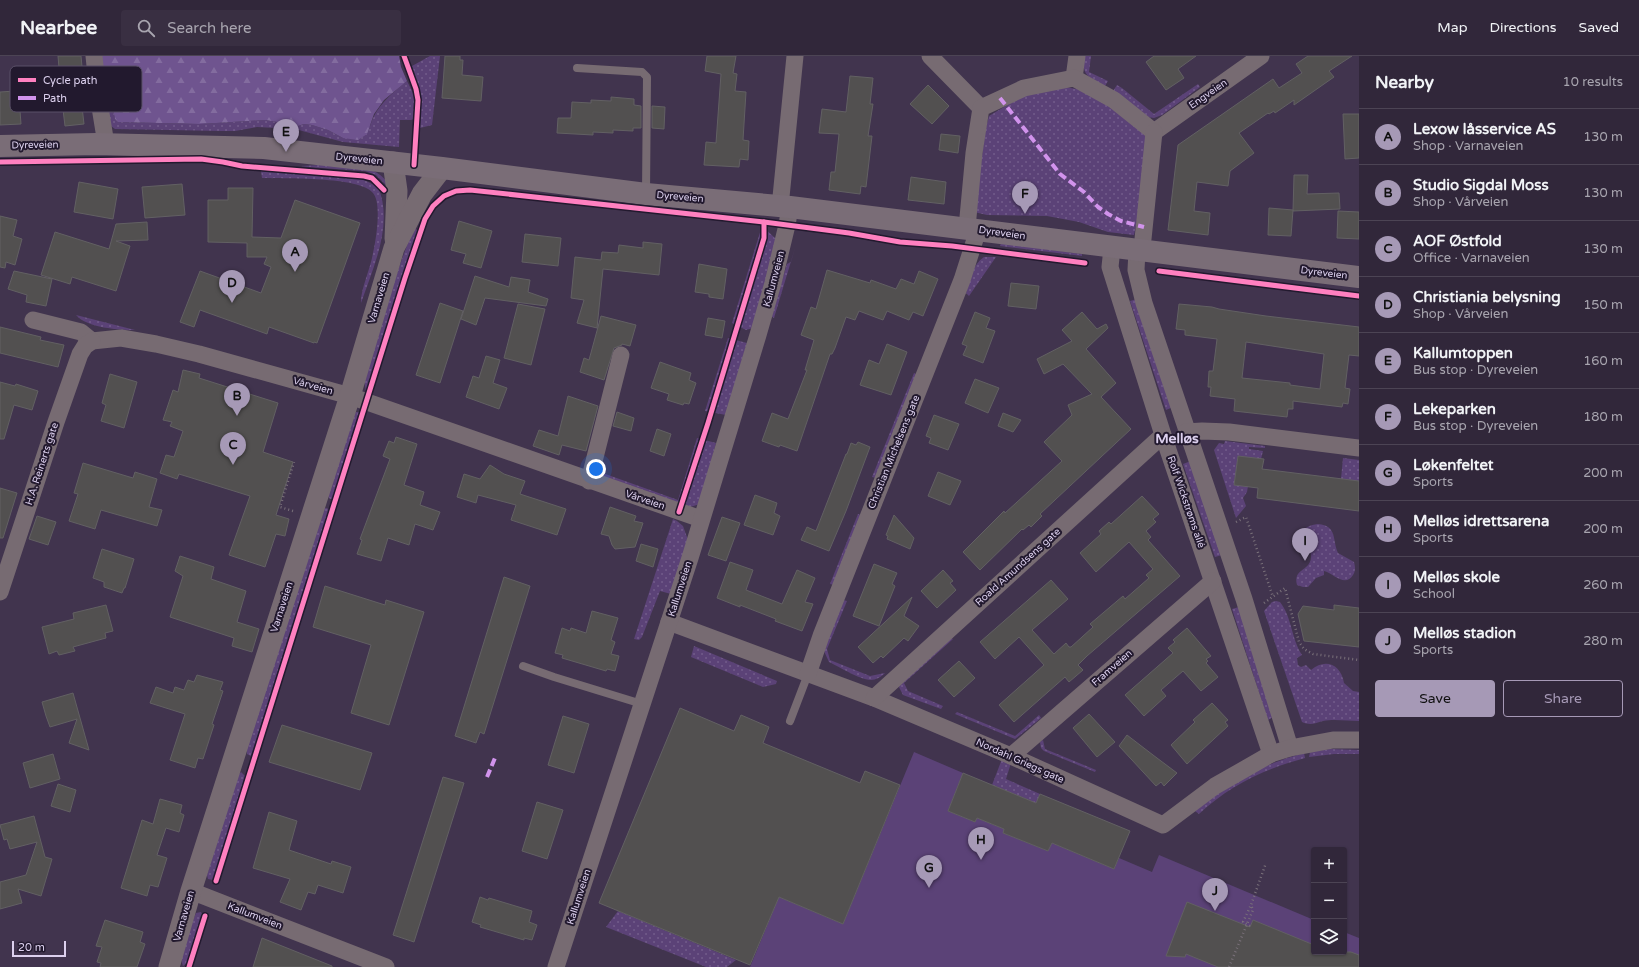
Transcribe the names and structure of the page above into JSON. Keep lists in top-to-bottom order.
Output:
{
  "streets": {
    "main road": ["Dyreveien"],
    "street": [
      "Engveien",
      "Kallumveien",
      "Varnaveien",
      "Vårveien",
      "Christian Michelsens gate",
      "H.A. Reinerts gate",
      "Rolf Wickstrøms allé",
      "Roald Amundsens gate",
      "Framveien",
      "Nordahl Griegs gate"
    ]
  },
  "crossings": [
    ["Dyreveien", "Kallumveien"],
    ["Dyreveien", "Christian Michelsens gate"],
    ["Dyreveien", "Rolf Wickstrøms allé"],
    ["Kallumveien", "Varnaveien"],
    ["Kallumveien", "Vårveien"],
    ["Kallumveien", "Nordahl Griegs gate"],
    ["Varnaveien", "Vårveien"],
    ["Vårveien", "H.A. Reinerts gate"],
    ["Christian Michelsens gate", "Nordahl Griegs gate"],
    ["Rolf Wickstrøms allé", "Roald Amundsens gate"],
    ["Rolf Wickstrøms allé", "Framveien"],
    ["Rolf Wickstrøms allé", "Nordahl Griegs gate"],
    ["Roald Amundsens gate", "Nordahl Griegs gate"],
    ["Framveien", "Nordahl Griegs gate"]
  ],
  "districts": ["Melløs"],
  "legend": ["Cycle path", "Path"],
  "scale_bar": "20 m",
  "page": {
    "header": "Nearbee",
    "search": "Search here",
    "nav": ["Map", "Directions", "Saved"],
    "heading": ["Nearby", "10 results"],
    "list": [
      {
        "mark": "A",
        "name": "Lexow låsservice AS",
        "note": "Shop · Varnaveien",
        "value": "130 m"
      },
      {
        "mark": "B",
        "name": "Studio Sigdal Moss",
        "note": "Shop · Vårveien",
        "value": "130 m"
      },
      {
        "mark": "C",
        "name": "AOF Østfold",
        "note": "Office · Varnaveien",
        "value": "130 m"
      },
      {
        "mark": "D",
        "name": "Christiania belysning",
        "note": "Shop · Vårveien",
        "value": "150 m"
      },
      {
        "mark": "E",
        "name": "Kallumtoppen",
        "note": "Bus stop · Dyreveien",
        "value": "160 m"
      },
      {
        "mark": "F",
        "name": "Lekeparken",
        "note": "Bus stop · Dyreveien",
        "value": "180 m"
      },
      {
        "mark": "G",
        "name": "Løkenfeltet",
        "note": "Sports",
        "value": "200 m"
      },
      {
        "mark": "H",
        "name": "Melløs idrettsarena",
        "note": "Sports",
        "value": "200 m"
      },
      {
        "mark": "I",
        "name": "Melløs skole",
        "note": "School",
        "value": "260 m"
      },
      {
        "mark": "J",
        "name": "Melløs stadion",
        "note": "Sports",
        "value": "280 m"
      }
    ],
    "pins": [
      "E",
      "F",
      "A",
      "D",
      "B",
      "C",
      "I",
      "H",
      "G",
      "J"
    ],
    "buttons": ["Save", "Share"],
    "map_buttons": ["+", "−"],
    "scale": "20 m"
  }
}
